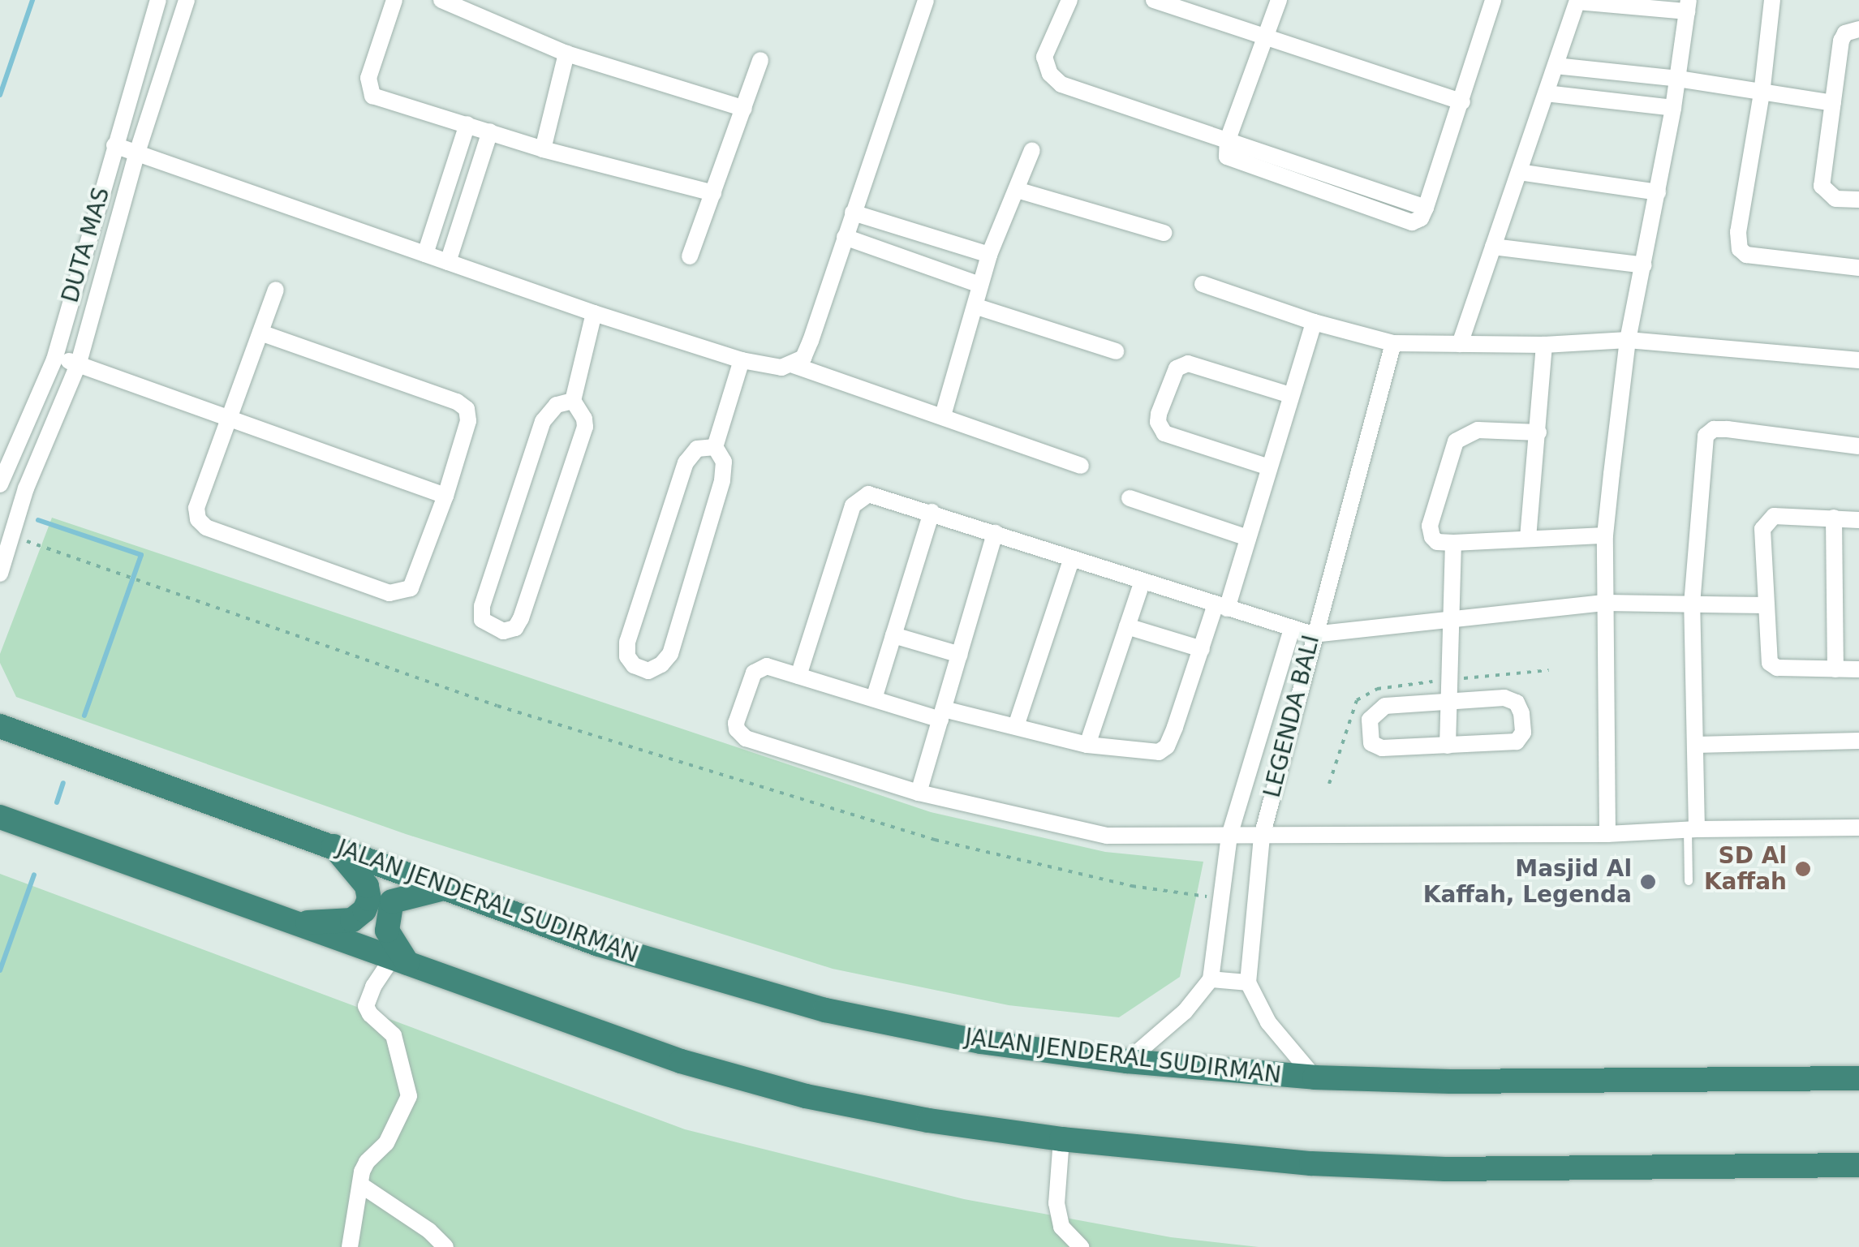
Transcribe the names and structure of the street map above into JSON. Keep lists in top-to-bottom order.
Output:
{
  "streets": {
    "highway": ["JALAN JENDERAL SUDIRMAN"],
    "street": ["DUTA MAS", "LEGENDA BALI"]
  },
  "crossings": [
    ["LEGENDA BALI", "JALAN JENDERAL SUDIRMAN"]
  ],
  "places": ["SD Al Kaffah", "Masjid Al Kaffah, Legenda"]
}
